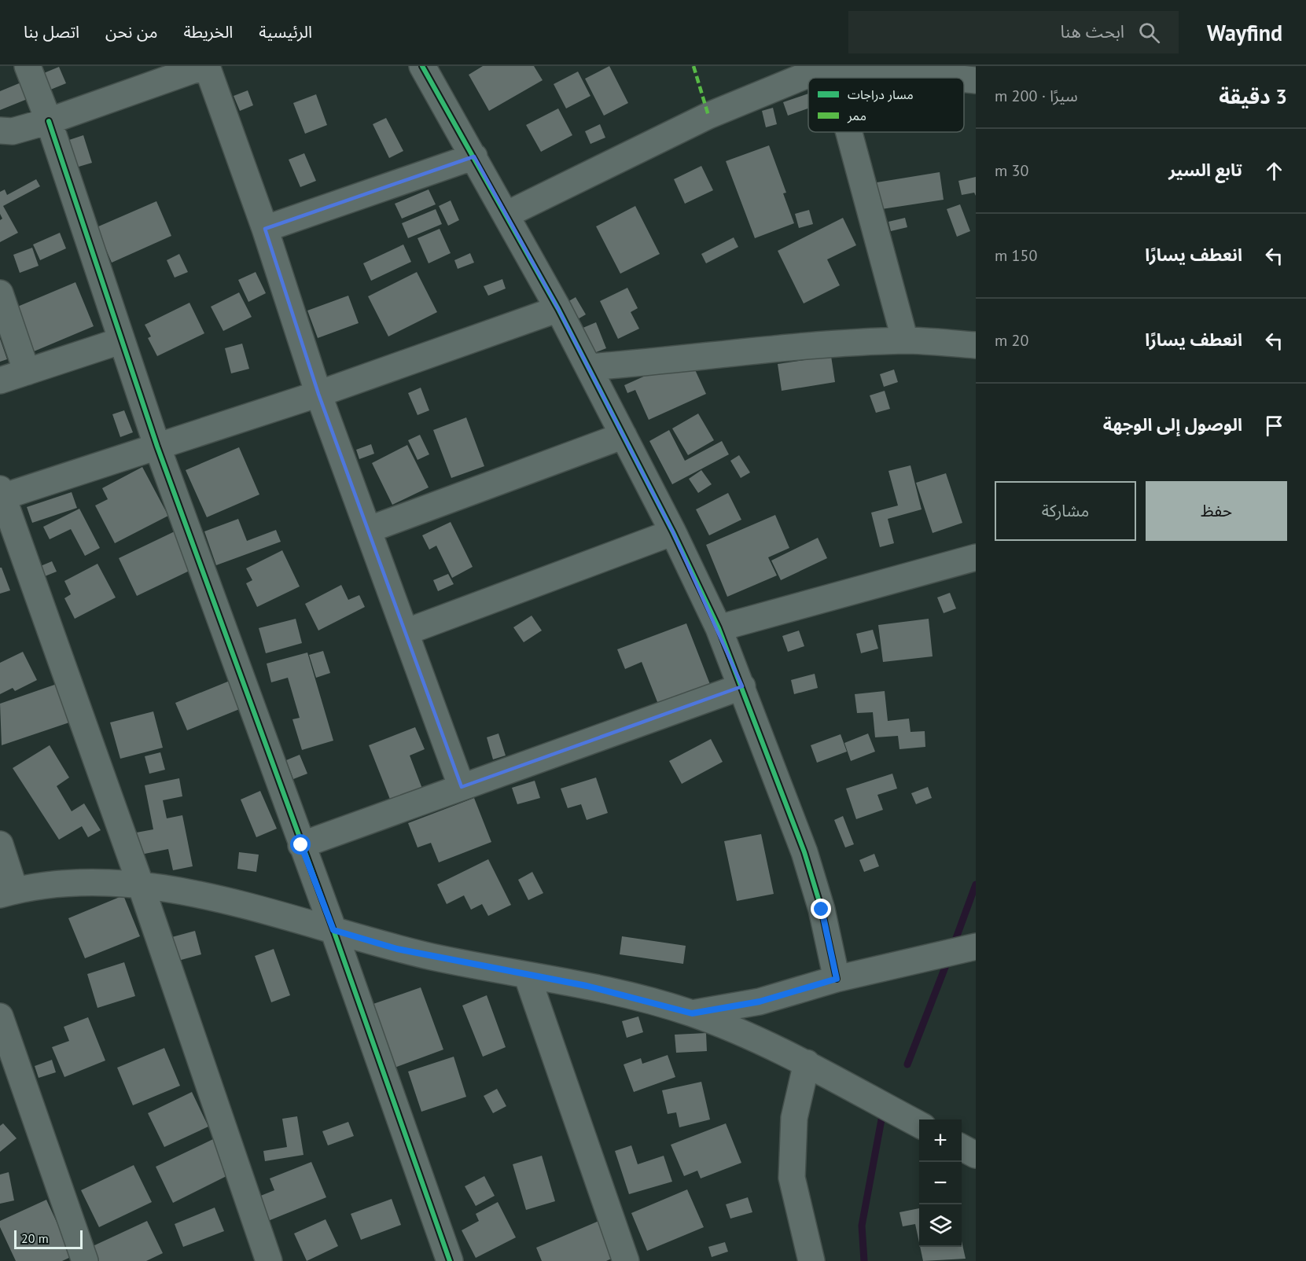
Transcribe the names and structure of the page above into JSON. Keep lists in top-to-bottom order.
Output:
{
  "legend": ["مسار دراجات", "ممر"],
  "scale_bar": "20 m",
  "page": {
    "header": "Wayfind",
    "search": "ابحث هنا",
    "nav": [
      "الرئيسية",
      "الخريطة",
      "من نحن",
      "اتصل بنا"
    ],
    "heading": ["3 دقيقة", "سيرًا · 200 m"],
    "list": [
      ["تابع السير", "30 m"],
      ["انعطف يسارًا", "150 m"],
      ["انعطف يسارًا", "20 m"],
      "الوصول إلى الوجهة"
    ],
    "buttons": ["حفظ", "مشاركة"],
    "map_buttons": ["+", "−"],
    "scale": "20 m"
  }
}
